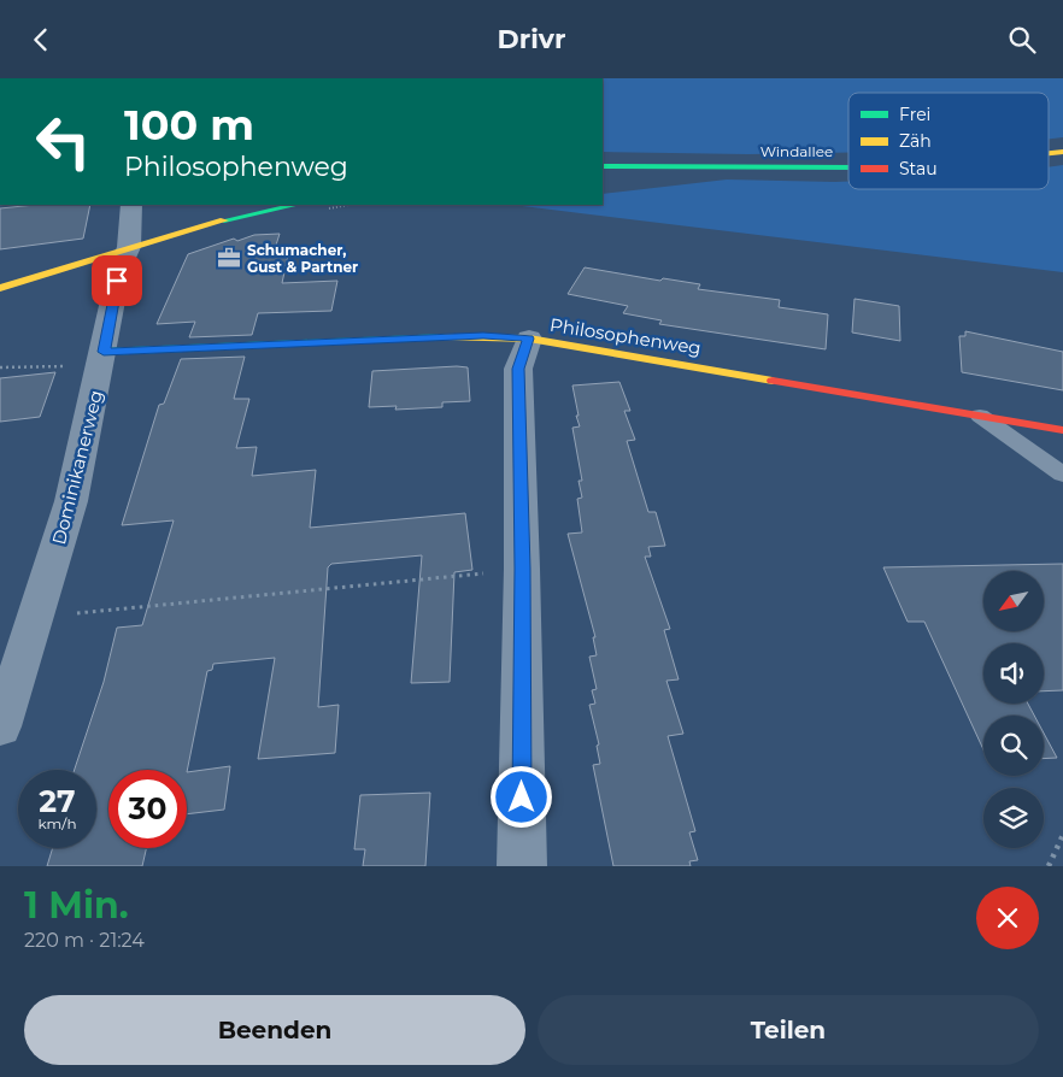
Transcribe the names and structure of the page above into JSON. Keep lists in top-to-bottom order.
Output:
{
  "streets": {
    "main road": ["Windallee", "Philosophenweg"],
    "street": ["Dominikanerweg"]
  },
  "crossings": [
    ["Philosophenweg", "Dominikanerweg"]
  ],
  "places": {
    "office": ["Schumacher, Gust & Partner"]
  },
  "legend": ["Frei", "Zäh", "Stau"],
  "north": "bottom left",
  "page": {
    "header": "Drivr",
    "turn": ["100 m", "Philosophenweg"],
    "speed": "27 km/h",
    "limit": "30",
    "heading": ["1 Min.", "220 m · 21:24"],
    "buttons": ["Beenden", "Teilen"]
  }
}
